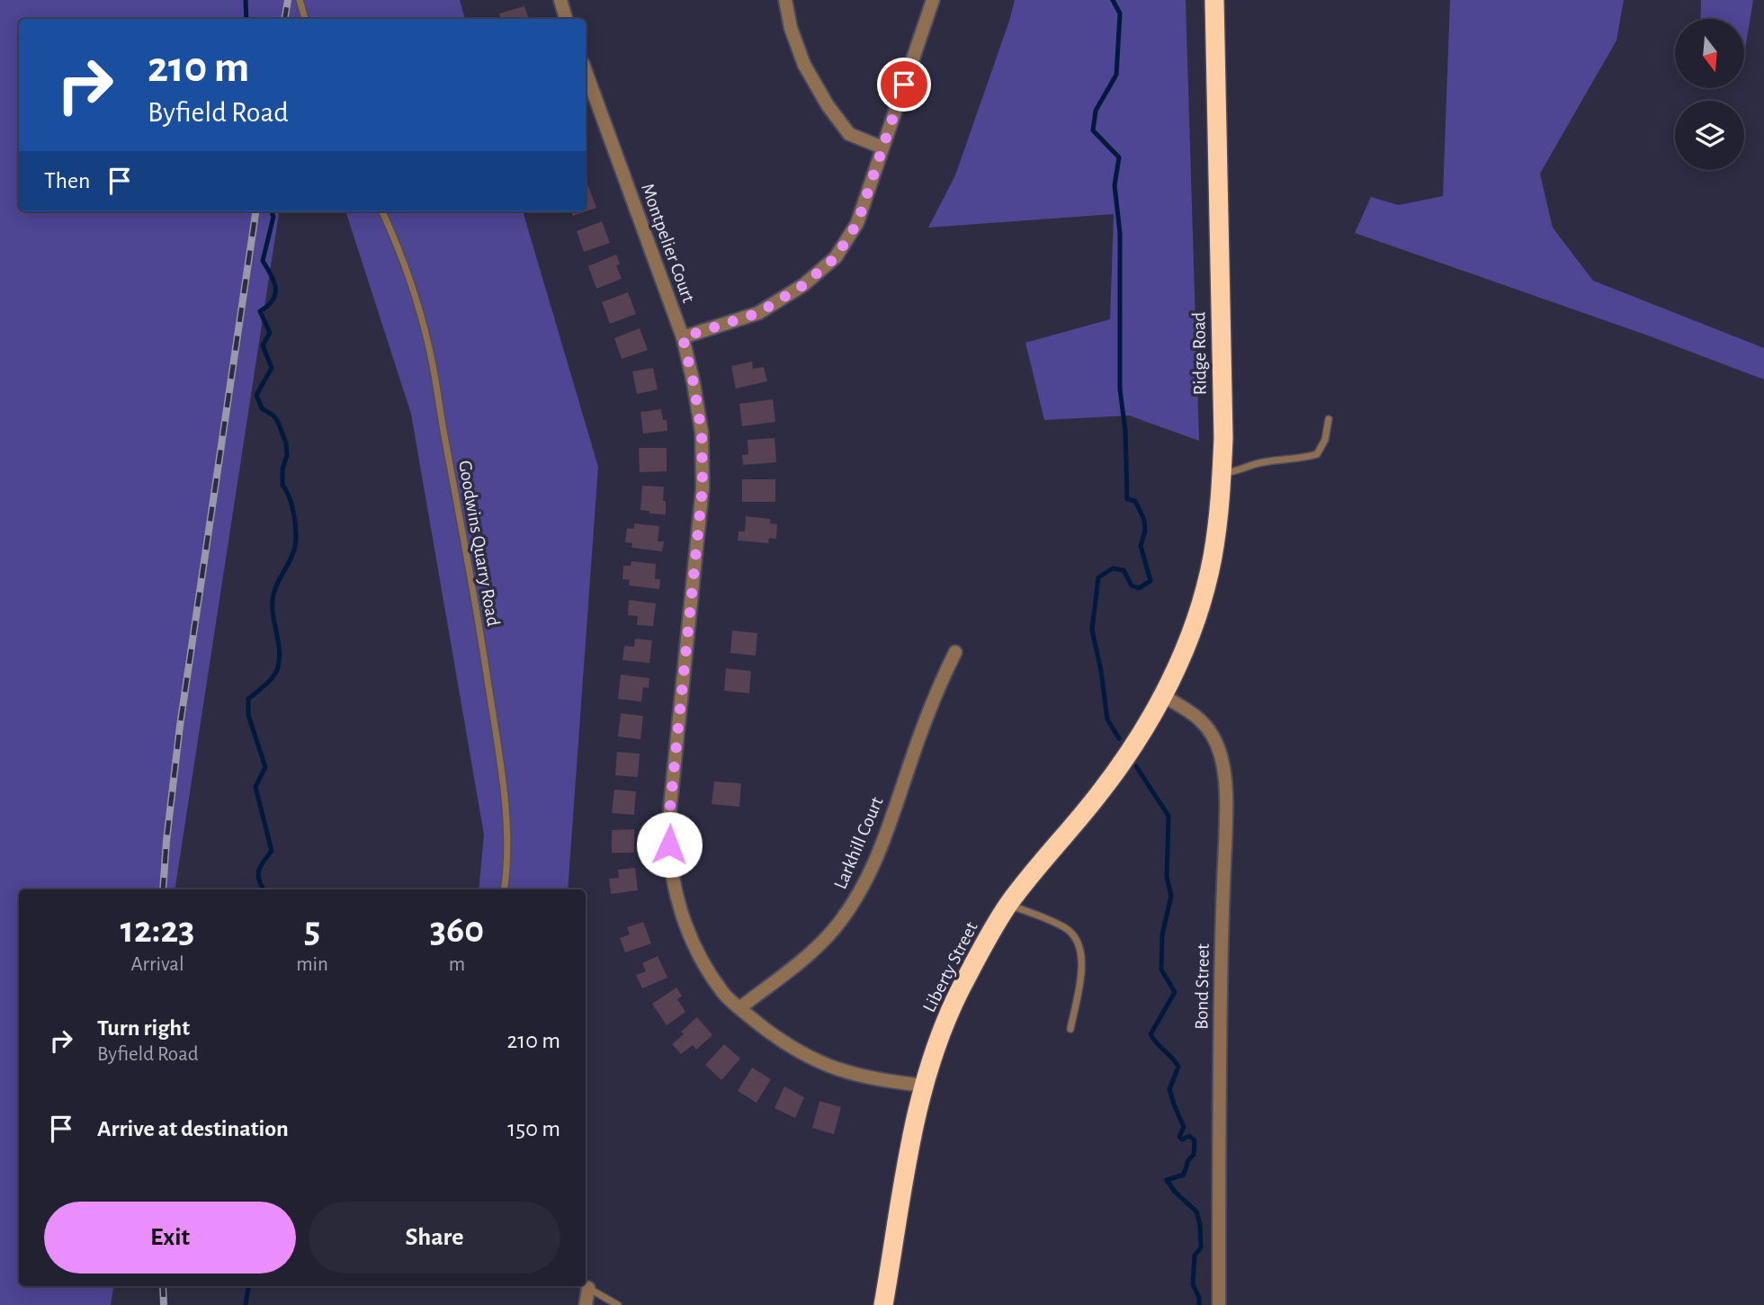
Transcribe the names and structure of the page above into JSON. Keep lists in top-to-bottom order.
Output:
{
  "streets": {
    "highway": ["Ridge Road", "Liberty Street"],
    "street": ["Montpelier Court", "Larkhill Court", "Bond Street"],
    "lane": ["Goodwins Quarry Road"]
  },
  "crossings": [
    ["Montpelier Court", "Larkhill Court"],
    ["Montpelier Court", "Liberty Street"],
    ["Ridge Road", "Liberty Street"],
    ["Ridge Road", "Bond Street"],
    ["Liberty Street", "Bond Street"]
  ],
  "north": "bottom",
  "page": {
    "turn": ["210 m", "Byfield Road"],
    "then": "Then",
    "eta": [
      "12:23",
      "Arrival",
      "5",
      "min",
      "360",
      "m"
    ],
    "list": [
      {
        "name": "Turn right",
        "note": "Byfield Road",
        "value": "210 m"
      },
      {
        "name": "Arrive at destination",
        "value": "150 m"
      }
    ],
    "buttons": ["Exit", "Share"]
  }
}
